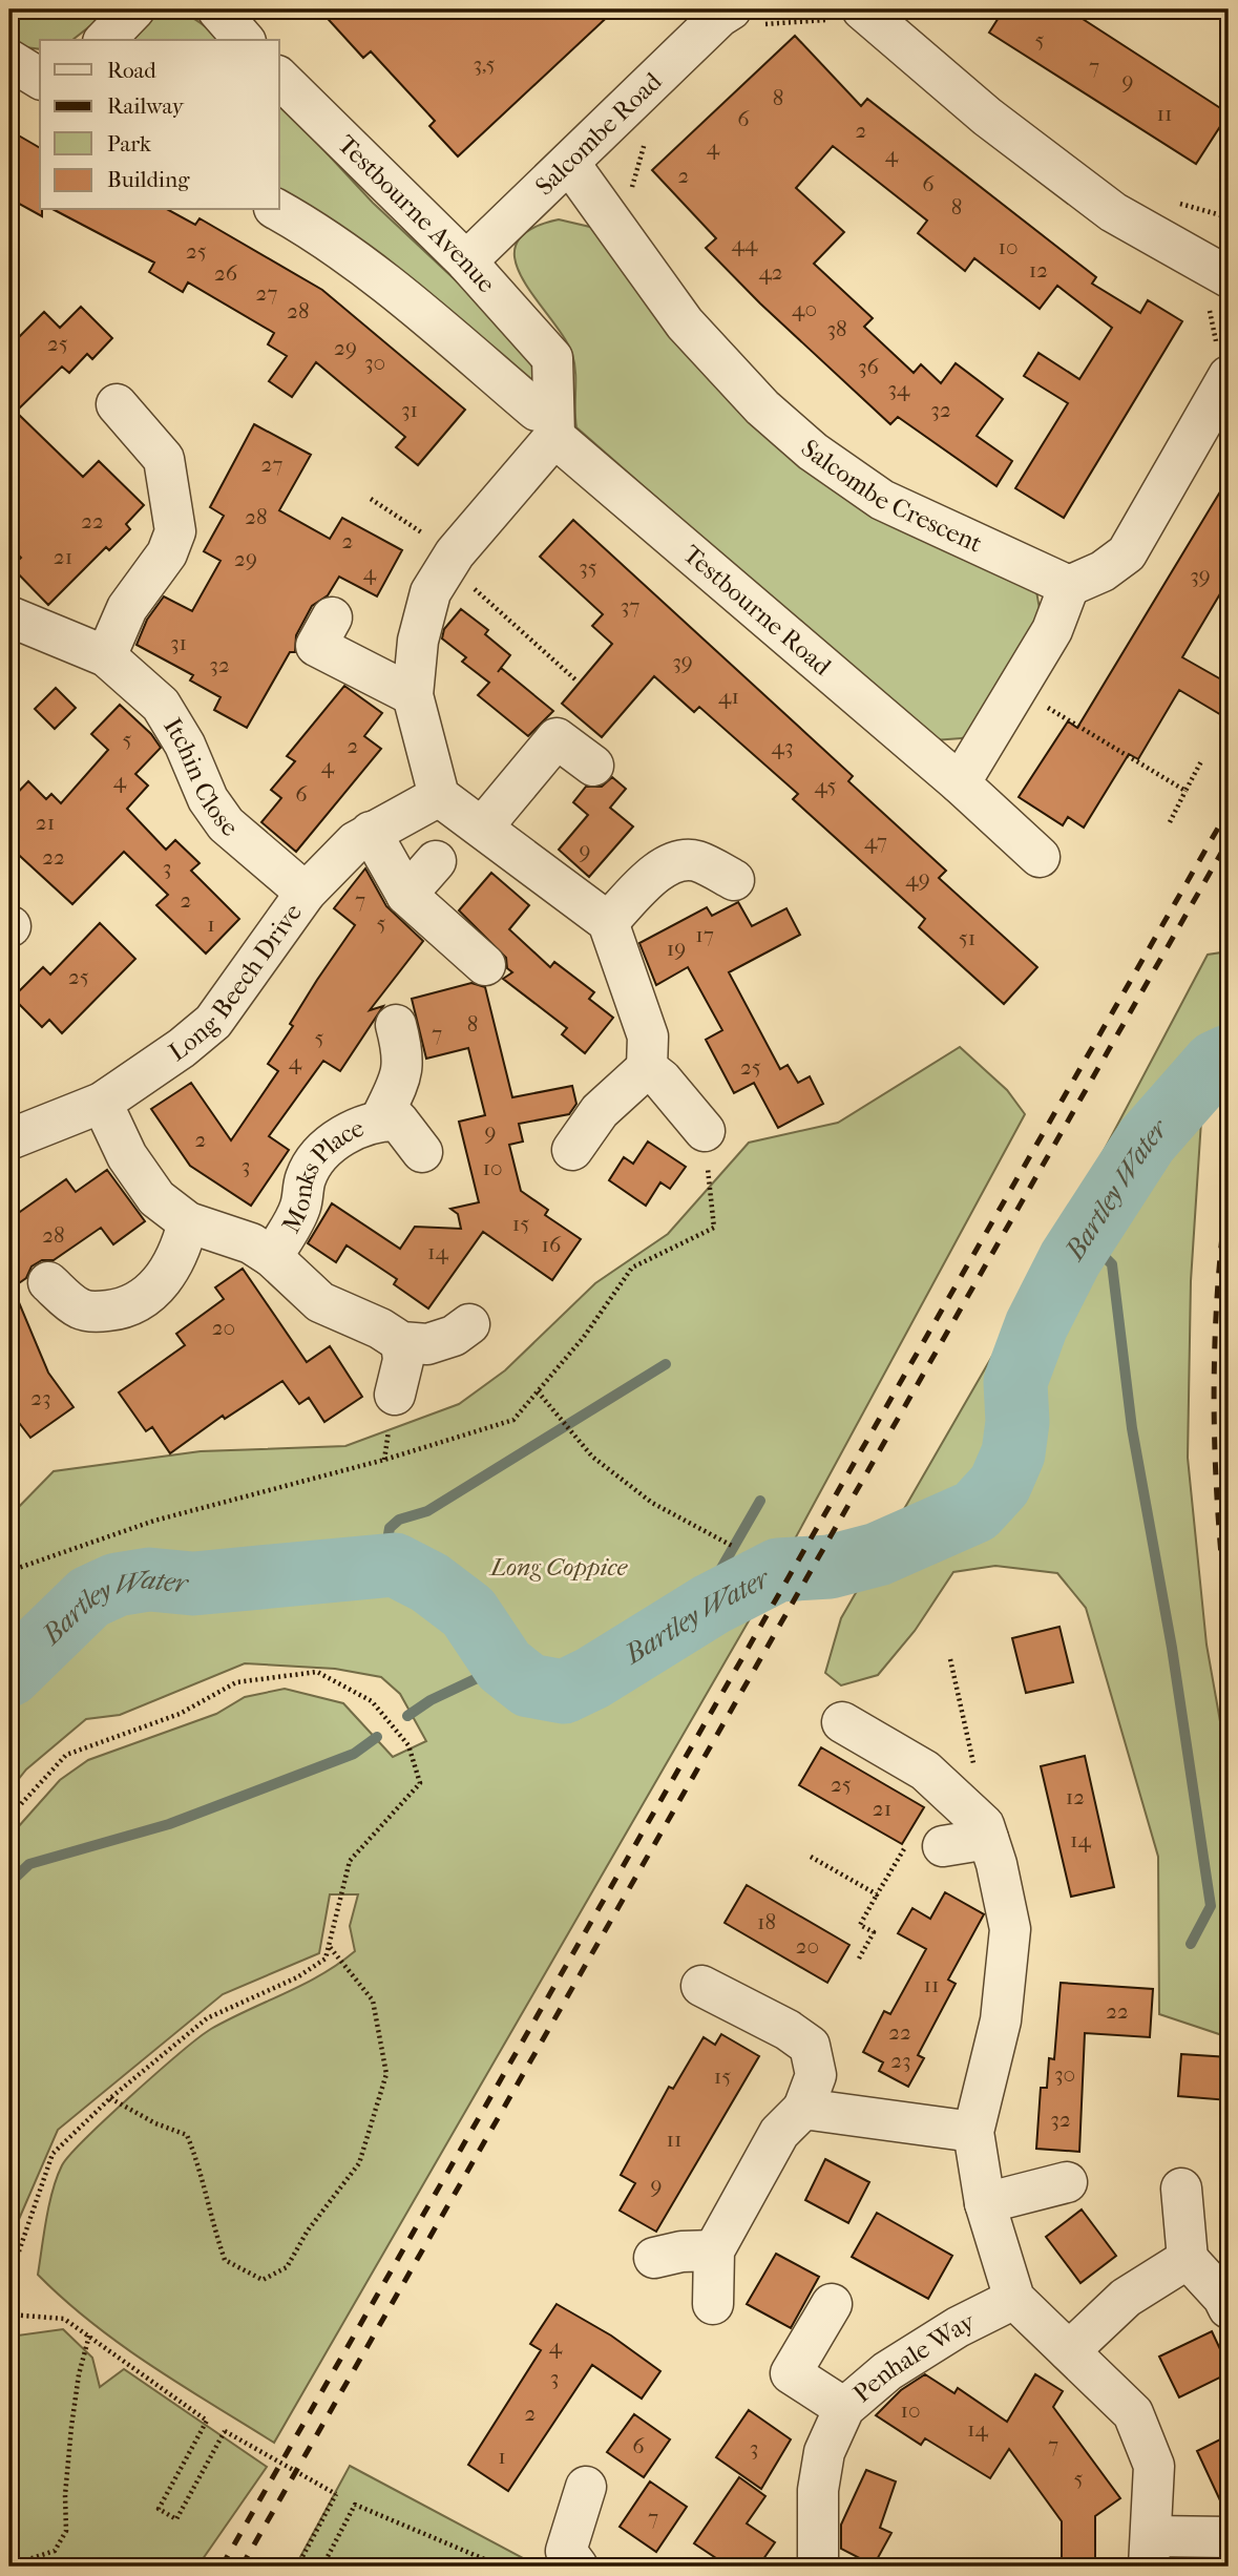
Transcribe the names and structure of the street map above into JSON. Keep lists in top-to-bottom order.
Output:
{
  "streets": {
    "street": [
      "Salcombe Road",
      "Testbourne Avenue",
      "Salcombe Crescent",
      "Testbourne Road",
      "Itchin Close",
      "Long Beech Drive",
      "Monks Place",
      "Penhale Way"
    ]
  },
  "crossings": [
    ["Salcombe Road", "Testbourne Avenue"],
    ["Salcombe Road", "Salcombe Crescent"],
    ["Testbourne Avenue", "Testbourne Road"],
    ["Itchin Close", "Long Beech Drive"],
    ["Long Beech Drive", "Monks Place"]
  ],
  "water": ["Bartley Water"],
  "parks": ["Long Coppice"],
  "house_numbers": [
    "5",
    "3,5",
    "7",
    "9",
    "8",
    "11",
    "6",
    "2",
    "4",
    "4",
    "2",
    "6",
    "8",
    "44",
    "10",
    "25",
    "12",
    "42",
    "26",
    "27",
    "40",
    "28",
    "38",
    "25",
    "29",
    "30",
    "36",
    "34",
    "31",
    "32",
    "27",
    "28",
    "22",
    "2",
    "21",
    "29",
    "35",
    "4",
    "39",
    "37",
    "31",
    "39",
    "32",
    "41",
    "5",
    "2",
    "43",
    "4",
    "4",
    "45",
    "6",
    "21",
    "47",
    "9",
    "22",
    "3",
    "49",
    "2",
    "7",
    "5",
    "1",
    "17",
    "51",
    "19",
    "25",
    "8",
    "7",
    "5",
    "4",
    "25",
    "9",
    "2",
    "3",
    "10",
    "15",
    "28",
    "16",
    "14",
    "20",
    "23",
    "25",
    "12",
    "21",
    "14",
    "18",
    "20",
    "11",
    "22",
    "22",
    "23",
    "30",
    "15",
    "32",
    "11",
    "9",
    "4",
    "3",
    "10",
    "2",
    "14",
    "7",
    "6",
    "3",
    "1",
    "5",
    "7"
  ],
  "legend": [
    "Road",
    "Railway",
    "Park",
    "Building"
  ]
}
